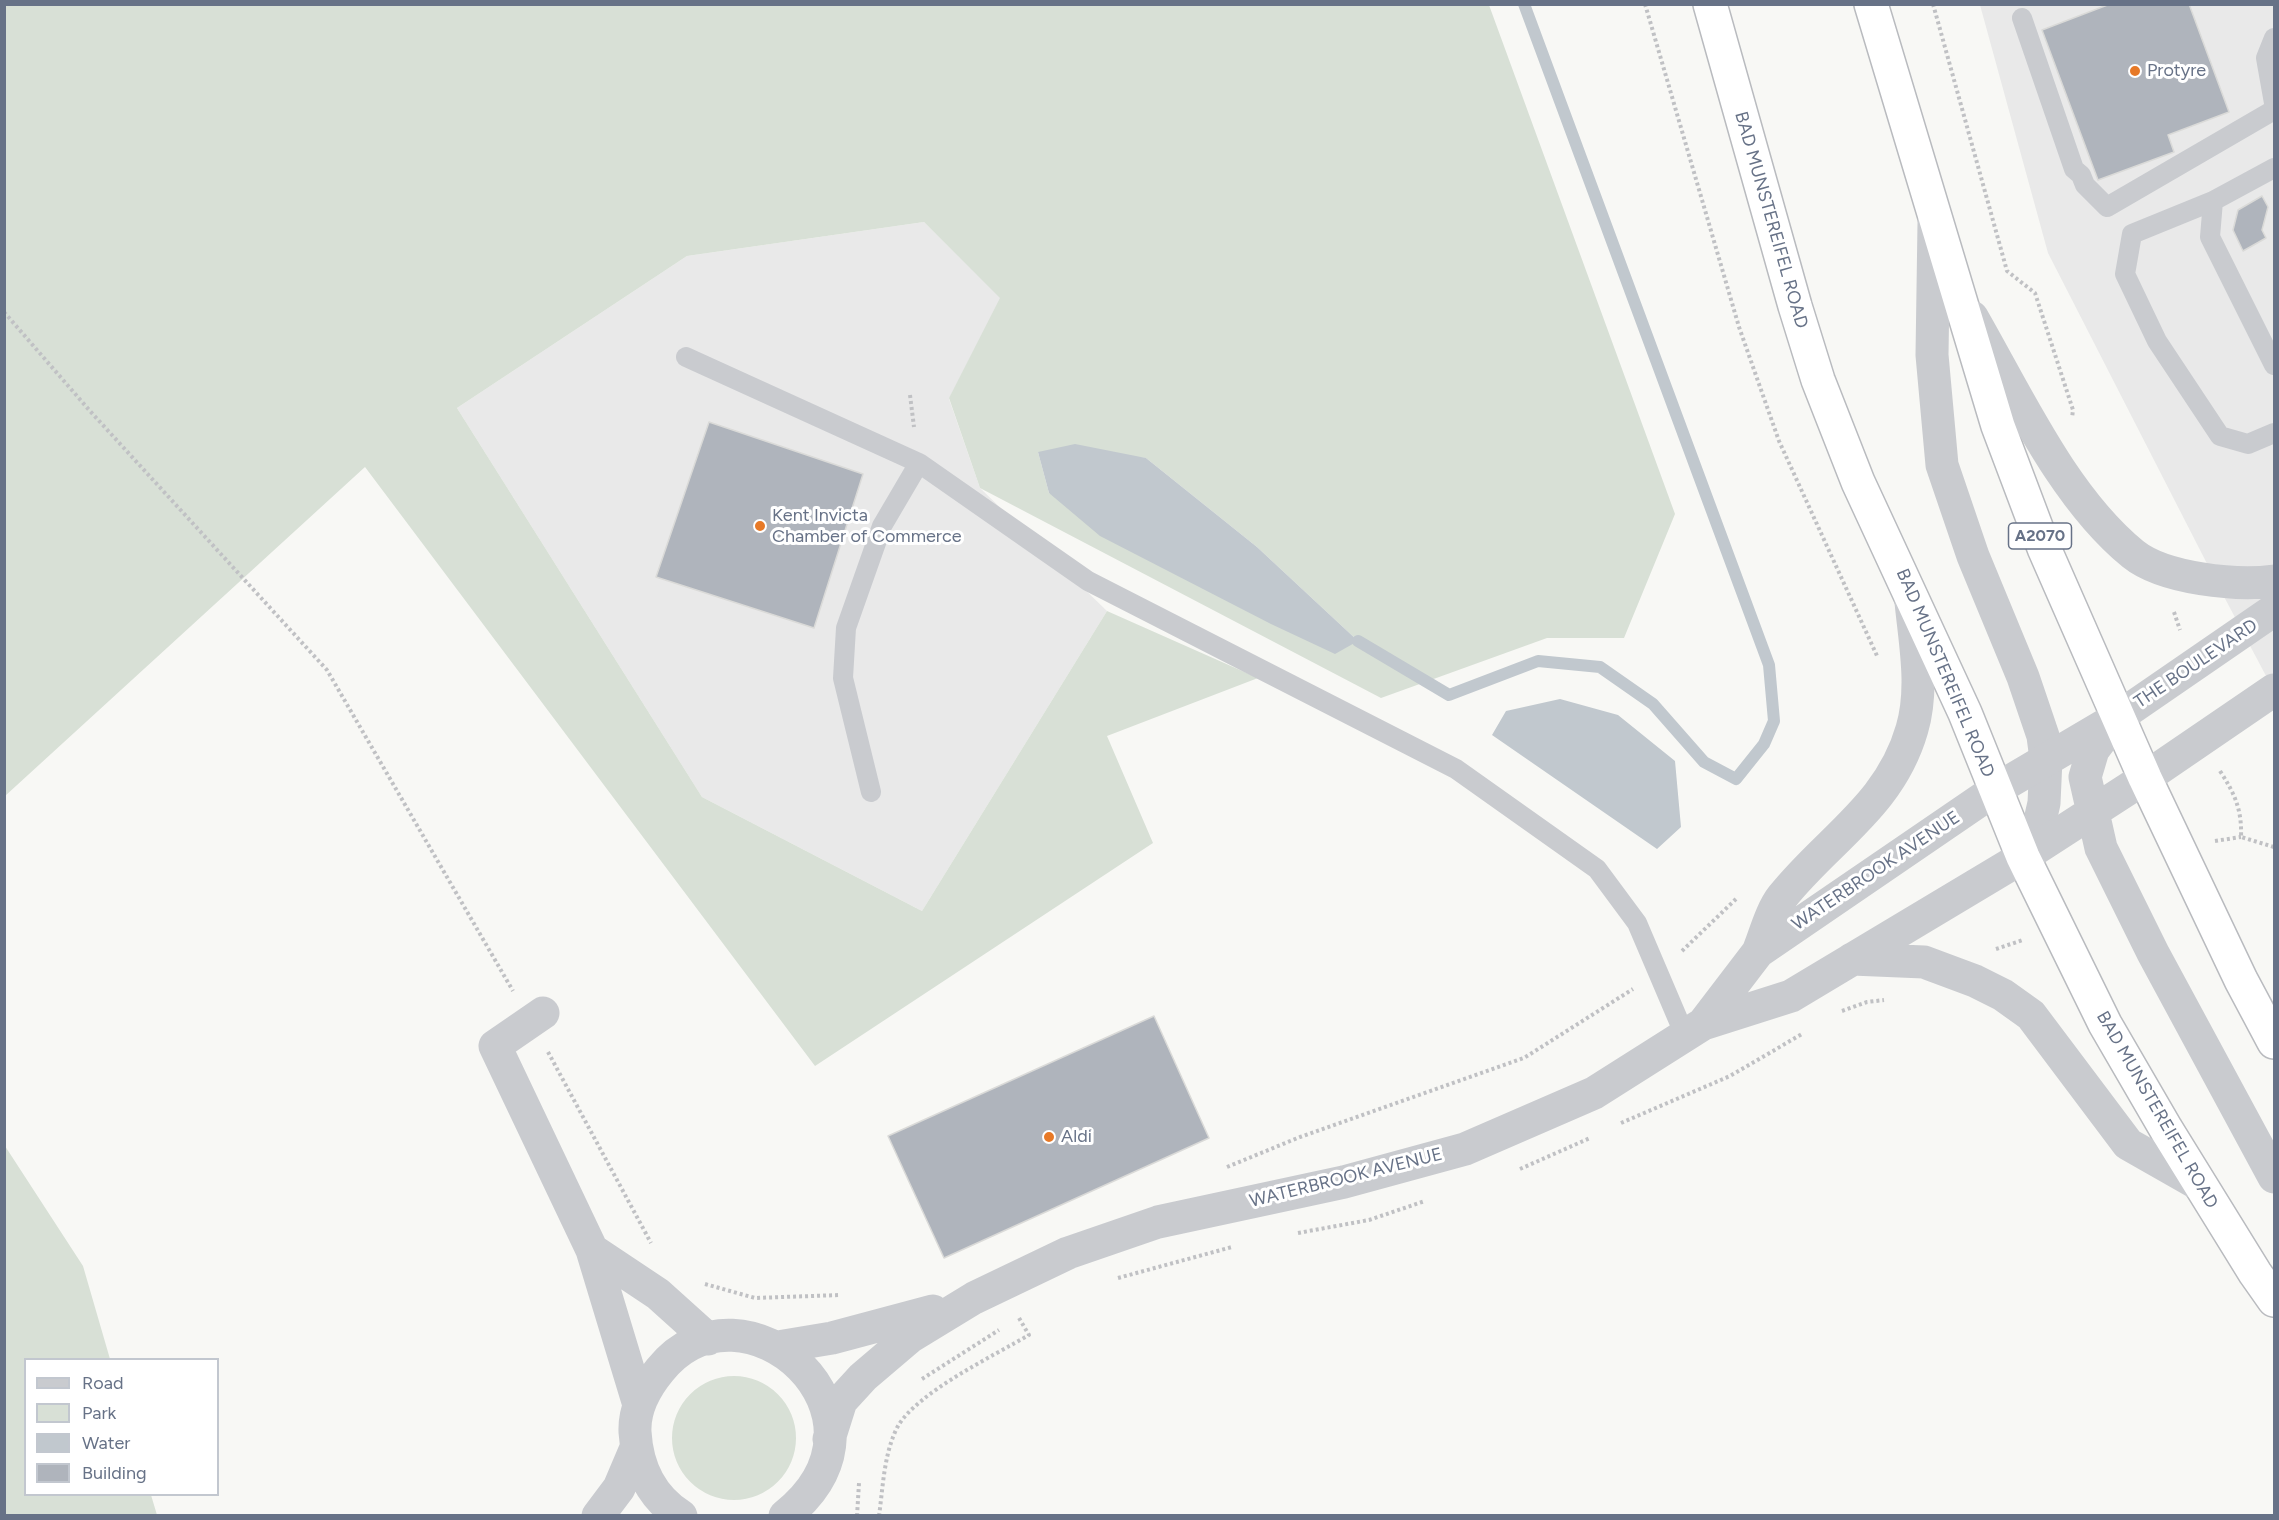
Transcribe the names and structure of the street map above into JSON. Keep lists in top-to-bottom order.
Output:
{
  "streets": {
    "highway": ["BAD MUNSTEREIFEL ROAD", "A2070"],
    "street": ["THE BOULEVARD", "WATERBROOK AVENUE"]
  },
  "crossings": [
    ["BAD MUNSTEREIFEL ROAD", "WATERBROOK AVENUE"],
    ["A2070", "THE BOULEVARD"],
    ["A2070", "WATERBROOK AVENUE"],
    ["THE BOULEVARD", "WATERBROOK AVENUE"]
  ],
  "places": ["Protyre", "Kent Invicta Chamber of Commerce", "Aldi"],
  "legend": [
    "Road",
    "Park",
    "Water",
    "Building"
  ]
}
